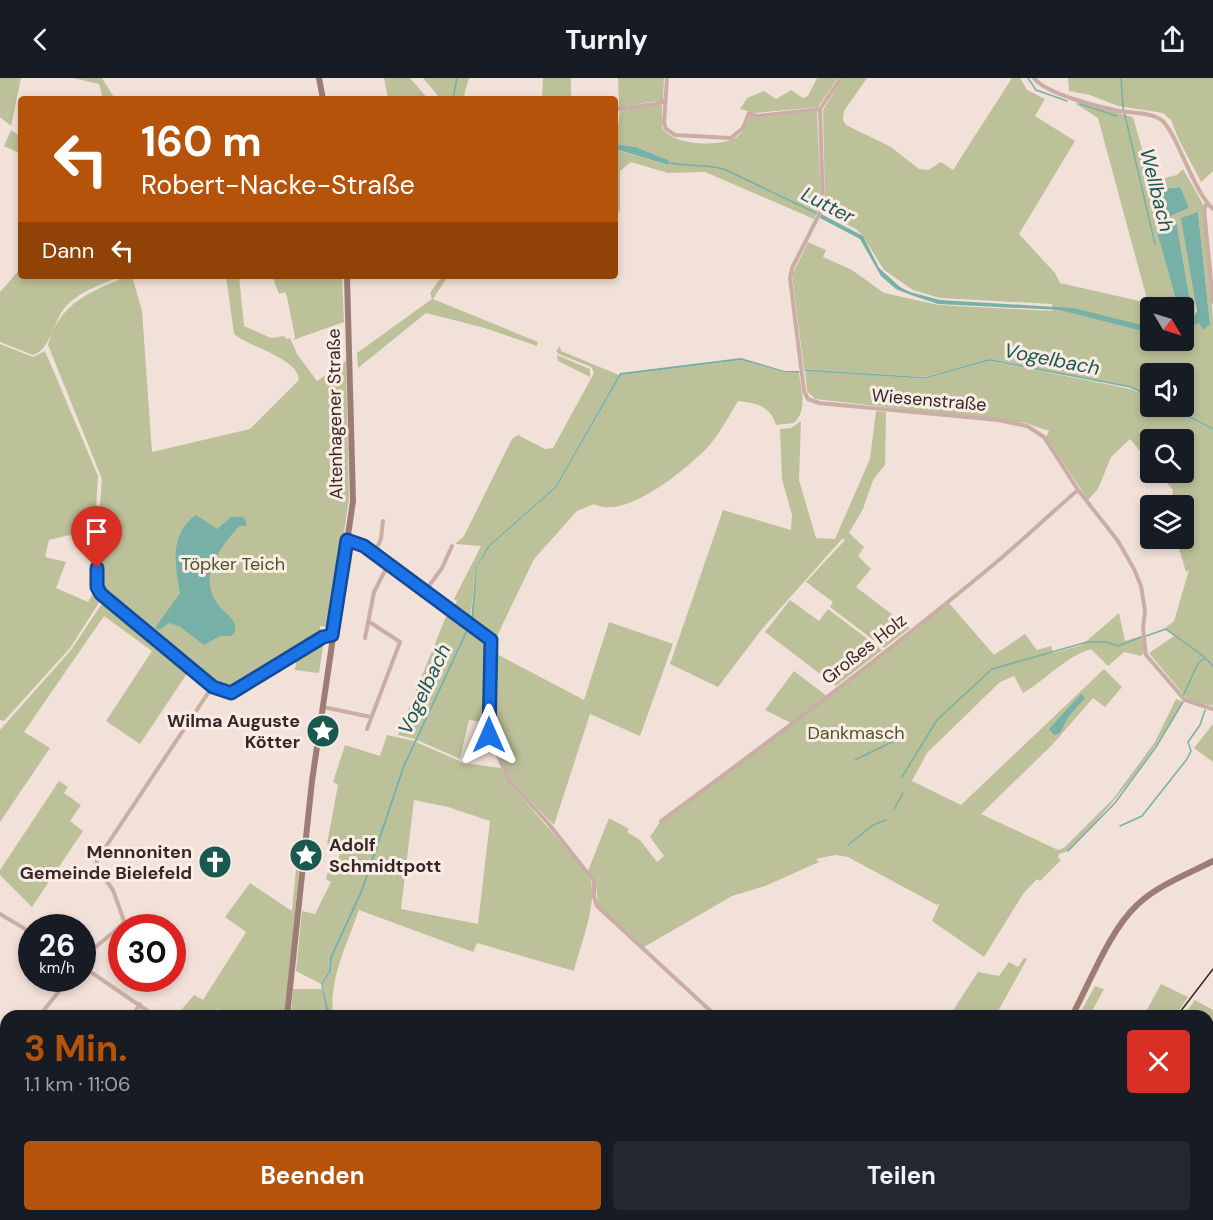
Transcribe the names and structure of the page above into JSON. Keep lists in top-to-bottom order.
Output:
{
  "streets": {
    "main road": ["Altenhagener Straße"],
    "street": ["Wiesenstraße", "Großes Holz"]
  },
  "crossings": [
    ["Wiesenstraße", "Großes Holz"]
  ],
  "water": ["Wellbach", "Lutter", "Vogelbach"],
  "parks": ["Töpker Teich", "Dankmasch"],
  "places": {
    "place": ["Wilma Auguste Kötter", "Adolf Schmidtpott"],
    "church": ["Mennoniten Gemeinde Bielefeld"]
  },
  "north": "bottom right",
  "page": {
    "header": "Turnly",
    "turn": ["160 m", "Robert-Nacke-Straße"],
    "then": "Dann",
    "speed": "26 km/h",
    "limit": "30",
    "heading": ["3 Min.", "1.1 km · 11:06"],
    "buttons": ["Beenden", "Teilen"]
  }
}
